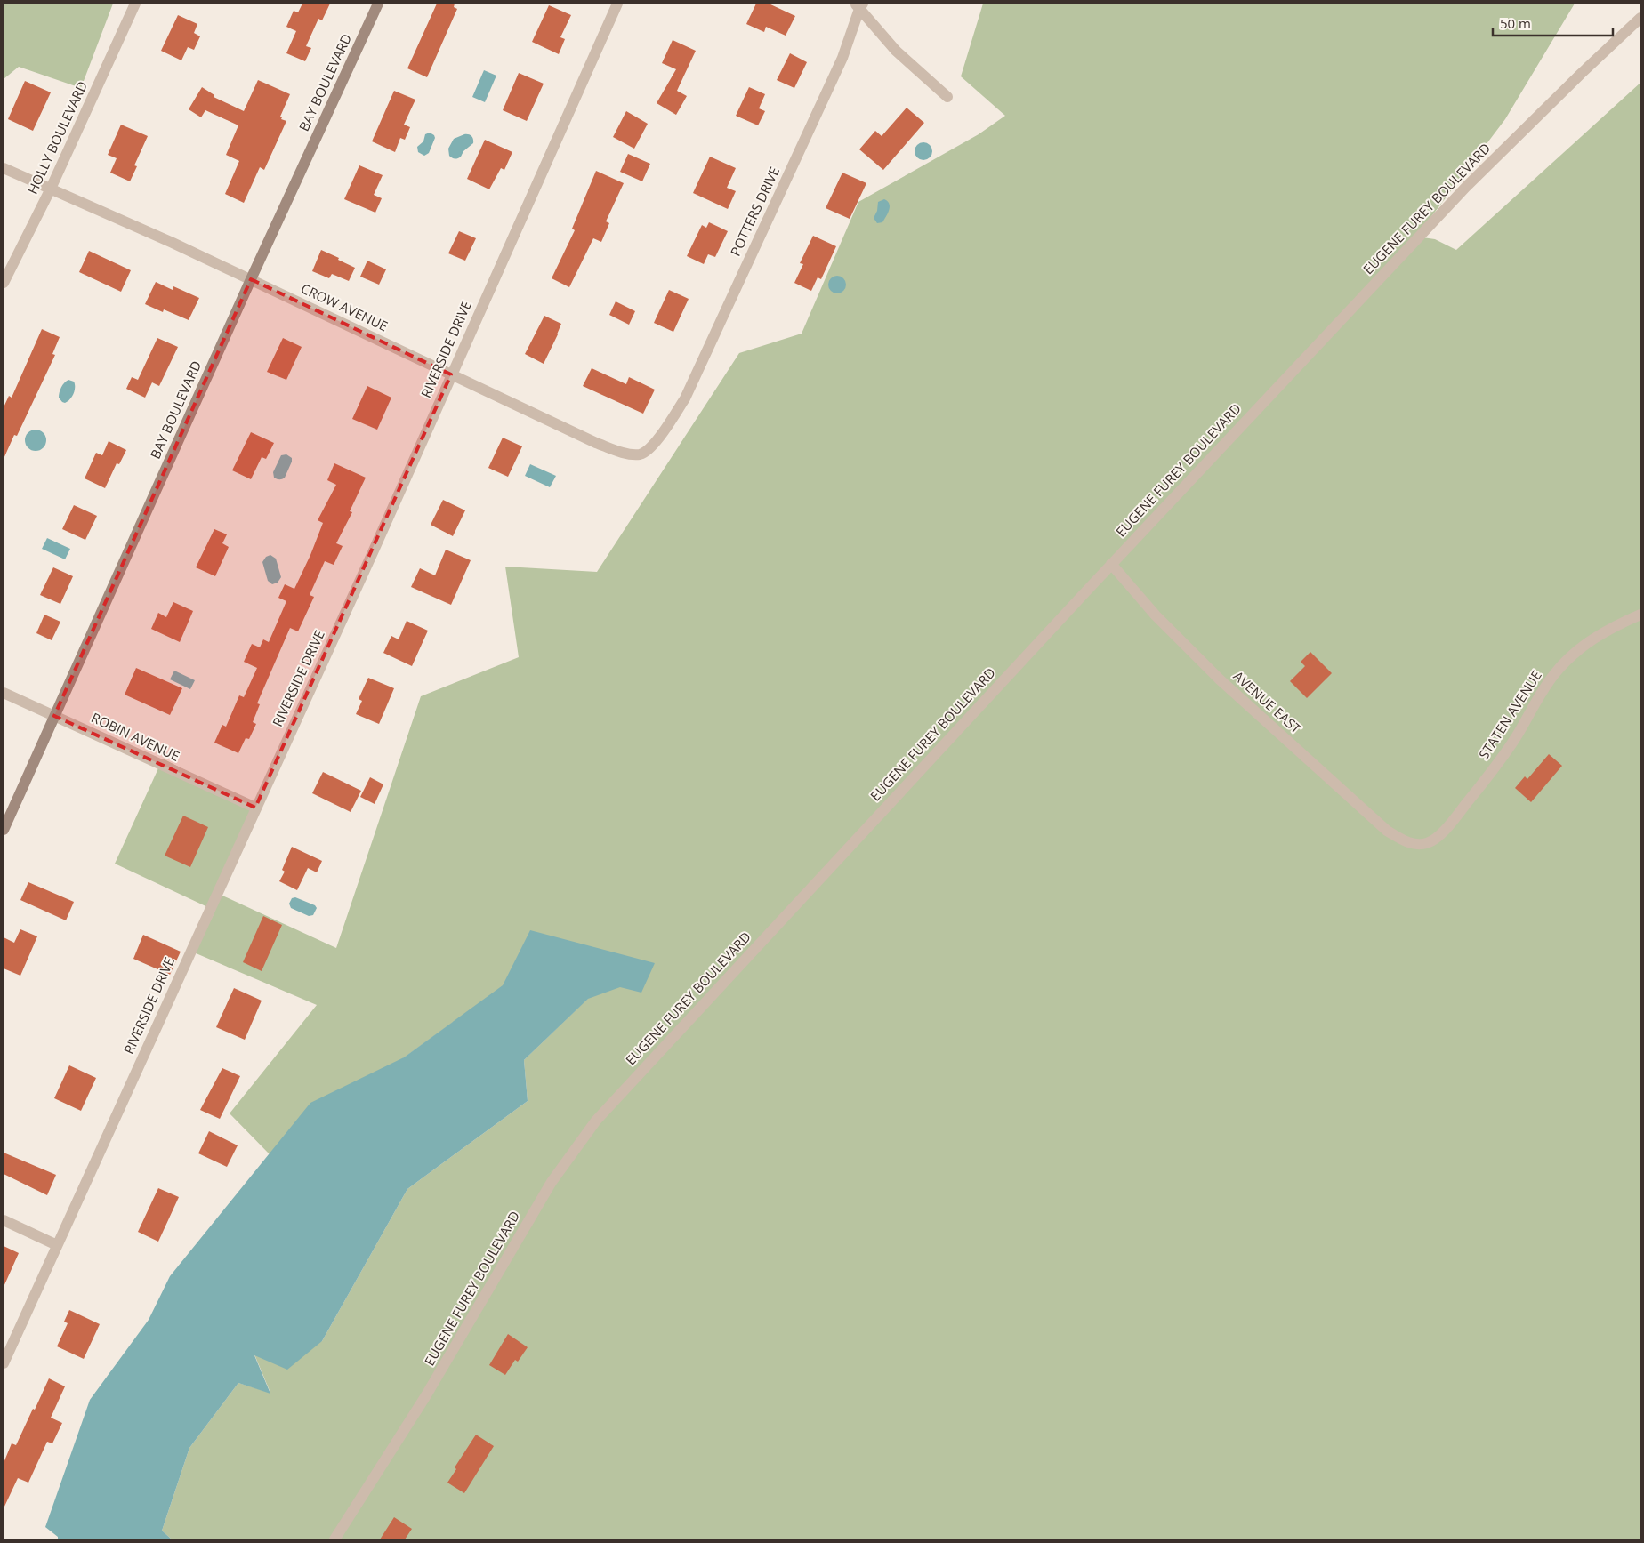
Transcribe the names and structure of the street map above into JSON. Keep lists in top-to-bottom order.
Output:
{
  "streets": {
    "street": [
      "BAY BOULEVARD",
      "HOLLY BOULEVARD",
      "EUGENE FUREY BOULEVARD",
      "POTTERS DRIVE",
      "CROW AVENUE",
      "RIVERSIDE DRIVE",
      "AVENUE EAST",
      "STATEN AVENUE",
      "ROBIN AVENUE"
    ]
  },
  "crossings": [
    ["BAY BOULEVARD", "CROW AVENUE"],
    ["BAY BOULEVARD", "ROBIN AVENUE"],
    ["HOLLY BOULEVARD", "CROW AVENUE"],
    ["EUGENE FUREY BOULEVARD", "AVENUE EAST"],
    ["POTTERS DRIVE", "CROW AVENUE"],
    ["CROW AVENUE", "RIVERSIDE DRIVE"],
    ["RIVERSIDE DRIVE", "ROBIN AVENUE"],
    ["AVENUE EAST", "STATEN AVENUE"]
  ],
  "scale_bar": "50 m"
}
